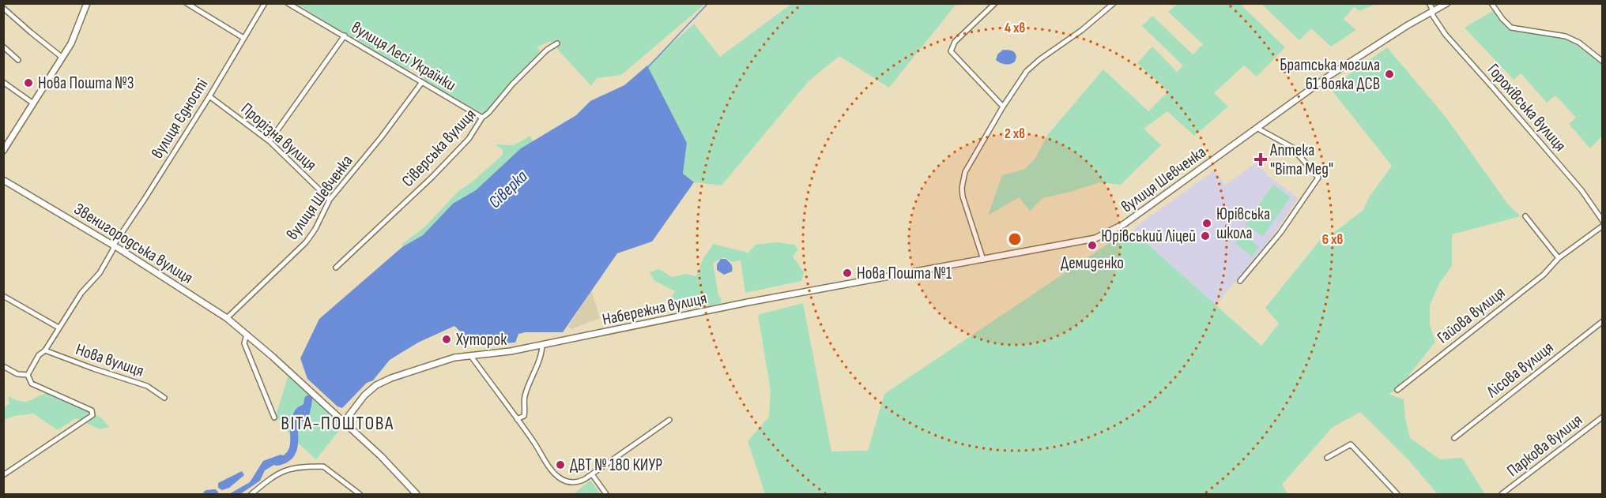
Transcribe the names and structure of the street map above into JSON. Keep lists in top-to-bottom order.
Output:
{
  "streets": {
    "street": [
      "вулиця Лесі Українки",
      "Горохівська вулиця",
      "вулиця Єдності",
      "Прорізна вулиця",
      "Сіверська вулиця",
      "вулиця Шевченка",
      "Звенигородська вулиця",
      "Набережна вулиця",
      "Гайова вулиця",
      "Нова вулиця",
      "Лісова вулиця",
      "Паркова вулиця"
    ]
  },
  "crossings": [
    ["вулиця Лесі Українки", "Сіверська вулиця"],
    ["вулиця Лесі Українки", "вулиця Шевченка"],
    ["Горохівська вулиця", "вулиця Шевченка"],
    ["вулиця Єдності", "Прорізна вулиця"],
    ["вулиця Єдності", "Звенигородська вулиця"],
    ["вулиця Єдності", "Нова вулиця"],
    ["Прорізна вулиця", "вулиця Шевченка"],
    ["вулиця Шевченка", "Звенигородська вулиця"],
    ["вулиця Шевченка", "Набережна вулиця"],
    ["Звенигородська вулиця", "Набережна вулиця"],
    ["Звенигородська вулиця", "Нова вулиця"]
  ],
  "districts": ["ВІТА-ПОШТОВА"],
  "water": ["Сіверка"],
  "places": {
    "other": [
      "Братська могила 61 вояка ДСВ",
      "Нова Пошта №3",
      "Юрівська школа",
      "Юрівський Ліцей",
      "Демиденко",
      "Нова Пошта №1",
      "Хуторок",
      "ДВТ № 180 КИУР"
    ],
    "health": ["Аптека \"Віта Мед\""]
  },
  "rings": ["4 хв", "2 хв", "6 хв"]
}
